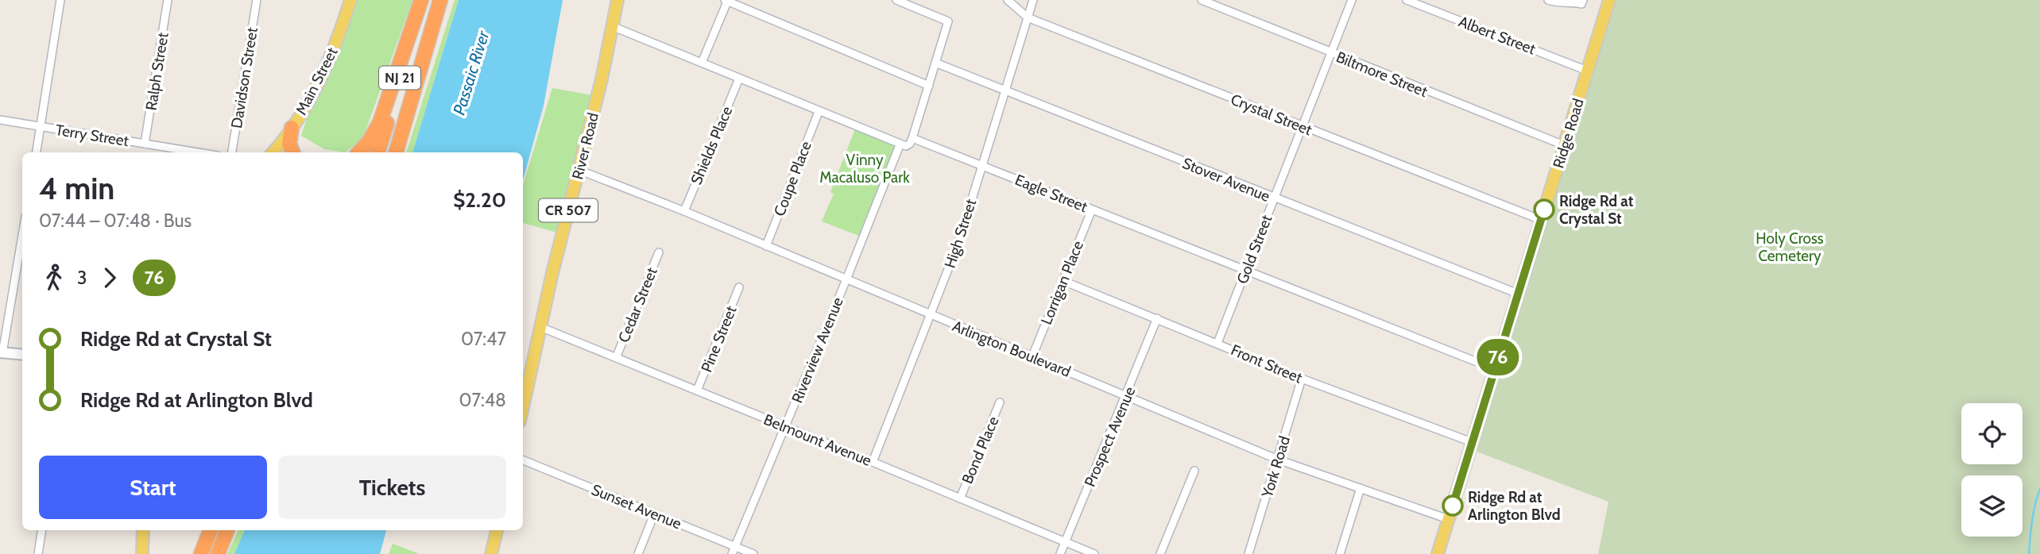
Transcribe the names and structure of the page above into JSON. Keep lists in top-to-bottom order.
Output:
{
  "streets": {
    "highway": ["NJ 21"],
    "main road": [
      "Main Street",
      "Ridge Road",
      "River Road",
      "CR 507"
    ],
    "street": [
      "Albert Street",
      "Ralph Street",
      "Biltmore Street",
      "Davidson Street",
      "Crystal Street",
      "Terry Street",
      "Shields Place",
      "Coupe Place",
      "Stover Avenue",
      "Eagle Street",
      "High Street",
      "Gold Street",
      "Lorrigan Place",
      "Cedar Street",
      "Pine Street",
      "Arlington Boulevard",
      "Riverview Avenue",
      "Front Street",
      "Prospect Avenue",
      "Belmount Avenue",
      "Bond Place",
      "York Road",
      "Sunset Avenue"
    ]
  },
  "crossings": [
    ["Albert Street", "Ridge Road"],
    ["Ralph Street", "Terry Street"],
    ["Biltmore Street", "Ridge Road"],
    ["Biltmore Street", "Gold Street"],
    ["Crystal Street", "Ridge Road"],
    ["Crystal Street", "High Street"],
    ["Crystal Street", "Gold Street"],
    ["Ridge Road", "Stover Avenue"],
    ["Ridge Road", "Eagle Street"],
    ["Ridge Road", "Arlington Boulevard"],
    ["Ridge Road", "Front Street"],
    ["Shields Place", "Arlington Boulevard"],
    ["River Road", "Arlington Boulevard"],
    ["River Road", "Belmount Avenue"],
    ["Coupe Place", "Arlington Boulevard"],
    ["Stover Avenue", "High Street"],
    ["Stover Avenue", "Gold Street"],
    ["Eagle Street", "High Street"],
    ["Eagle Street", "Gold Street"],
    ["Eagle Street", "Lorrigan Place"],
    ["High Street", "Arlington Boulevard"],
    ["High Street", "Belmount Avenue"],
    ["Gold Street", "Front Street"],
    ["Lorrigan Place", "Arlington Boulevard"],
    ["Lorrigan Place", "Front Street"],
    ["Cedar Street", "Belmount Avenue"],
    ["Pine Street", "Belmount Avenue"],
    ["Arlington Boulevard", "Riverview Avenue"],
    ["Arlington Boulevard", "Prospect Avenue"],
    ["Arlington Boulevard", "York Road"],
    ["Riverview Avenue", "Belmount Avenue"],
    ["Riverview Avenue", "Sunset Avenue"],
    ["Front Street", "Prospect Avenue"],
    ["Front Street", "York Road"],
    ["Prospect Avenue", "Belmount Avenue"],
    ["Belmount Avenue", "Bond Place"]
  ],
  "water": ["Passaic River"],
  "parks": ["Vinny Macaluso Park", "Holy Cross Cemetery"],
  "places": ["Ridge Rd at Crystal St", "Ridge Rd at Arlington Blvd"],
  "lines": ["bus line 76"],
  "page": {
    "on_map": "76",
    "heading": ["4 min", "07:44 – 07:48 · Bus", "$2.20"],
    "legs": ["3", "76"],
    "list": [
      {
        "name": "Ridge Rd at Crystal St",
        "value": "07:47"
      },
      {
        "name": "Ridge Rd at Arlington Blvd",
        "value": "07:48"
      }
    ],
    "buttons": ["Start", "Tickets"]
  }
}
